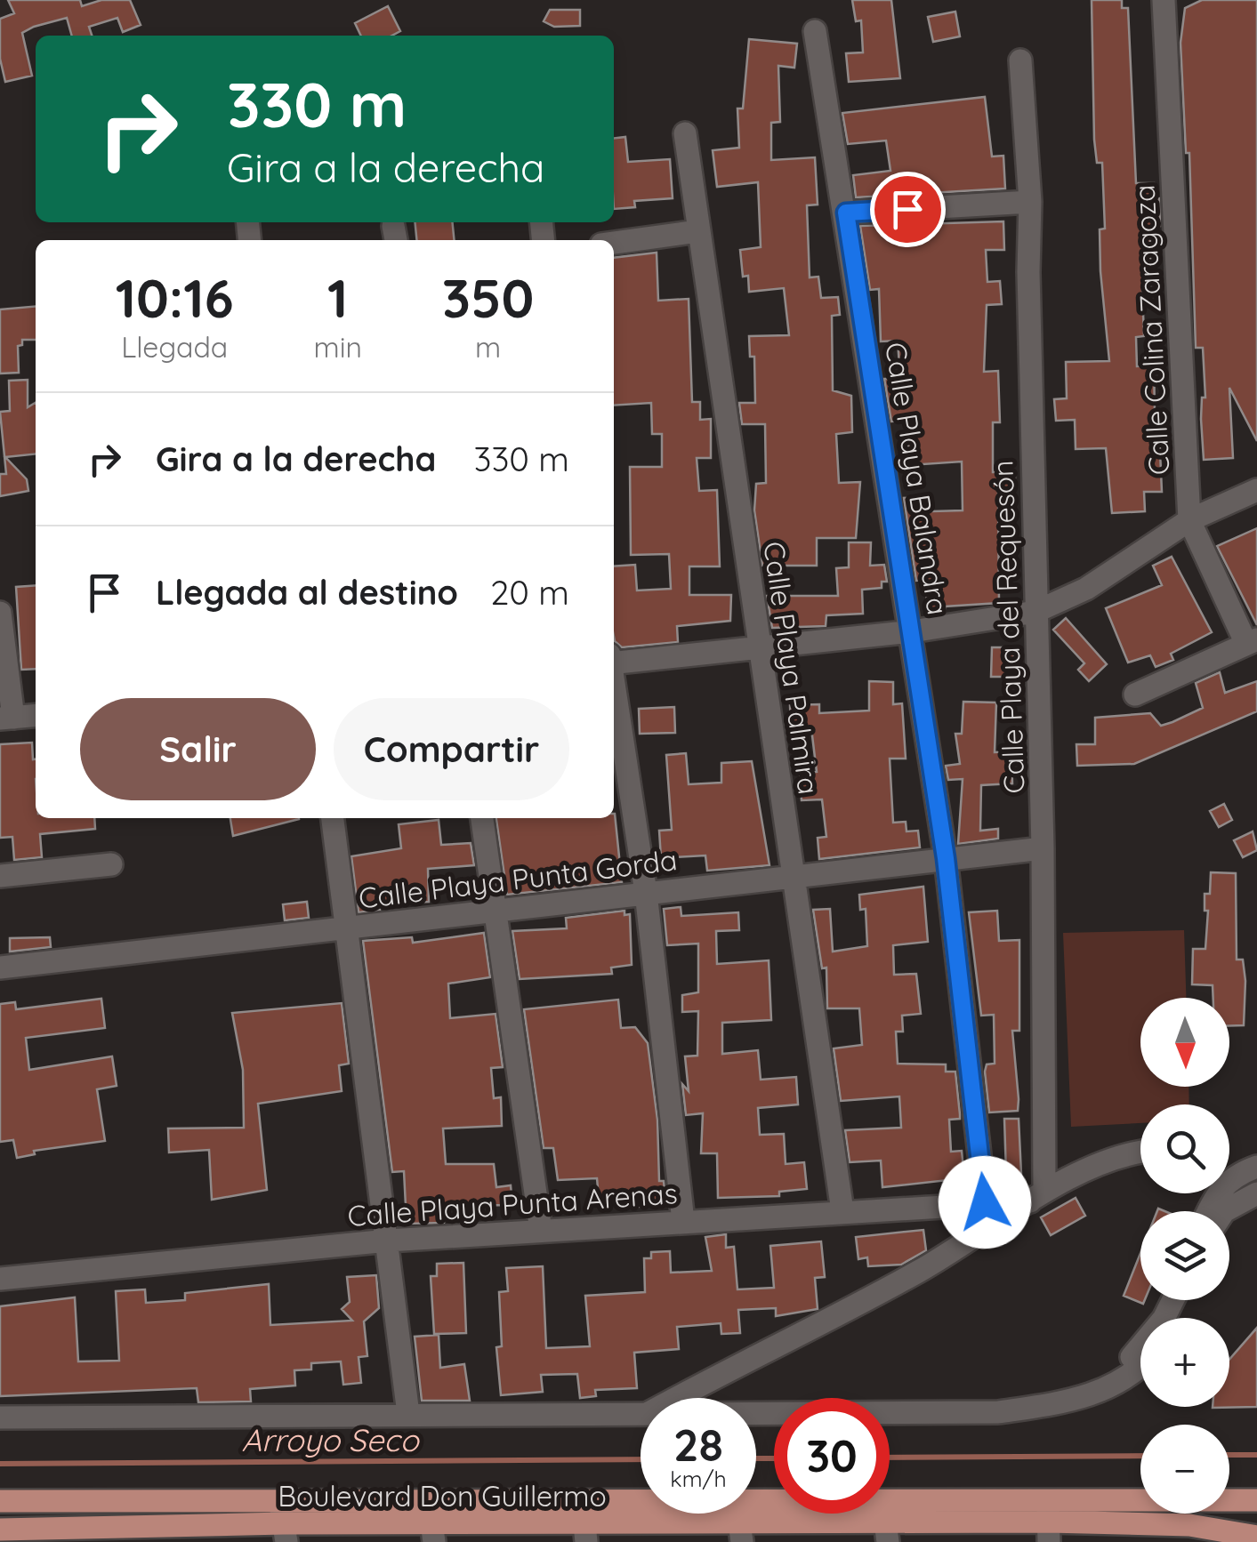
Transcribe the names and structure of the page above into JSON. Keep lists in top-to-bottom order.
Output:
{
  "streets": {
    "main road": ["Boulevard Don Guillermo"],
    "street": [
      "Calle Colina Zaragoza",
      "Calle Playa Balandra",
      "Calle Playa del Requesón",
      "Calle Playa Palmira",
      "Calle Playa Punta Gorda",
      "Calle Playa Punta Arenas"
    ]
  },
  "crossings": [
    ["Calle Playa Balandra", "Calle Playa Punta Gorda"],
    ["Calle Playa Balandra", "Calle Playa Punta Arenas"],
    ["Calle Playa del Requesón", "Calle Playa Punta Gorda"],
    ["Calle Playa del Requesón", "Calle Playa Punta Arenas"],
    ["Calle Playa Palmira", "Calle Playa Punta Gorda"],
    ["Calle Playa Palmira", "Calle Playa Punta Arenas"]
  ],
  "water": ["Arroyo Seco"],
  "north": "bottom",
  "page": {
    "turn": ["330 m", "Gira a la derecha"],
    "eta": [
      "10:16",
      "Llegada",
      "1",
      "min",
      "350",
      "m"
    ],
    "list": [
      {
        "name": "Gira a la derecha",
        "value": "330 m"
      },
      {
        "name": "Llegada al destino",
        "value": "20 m"
      }
    ],
    "buttons": ["Salir", "Compartir"],
    "map_buttons": ["+", "−"],
    "speed": "28 km/h",
    "limit": "30"
  }
}
